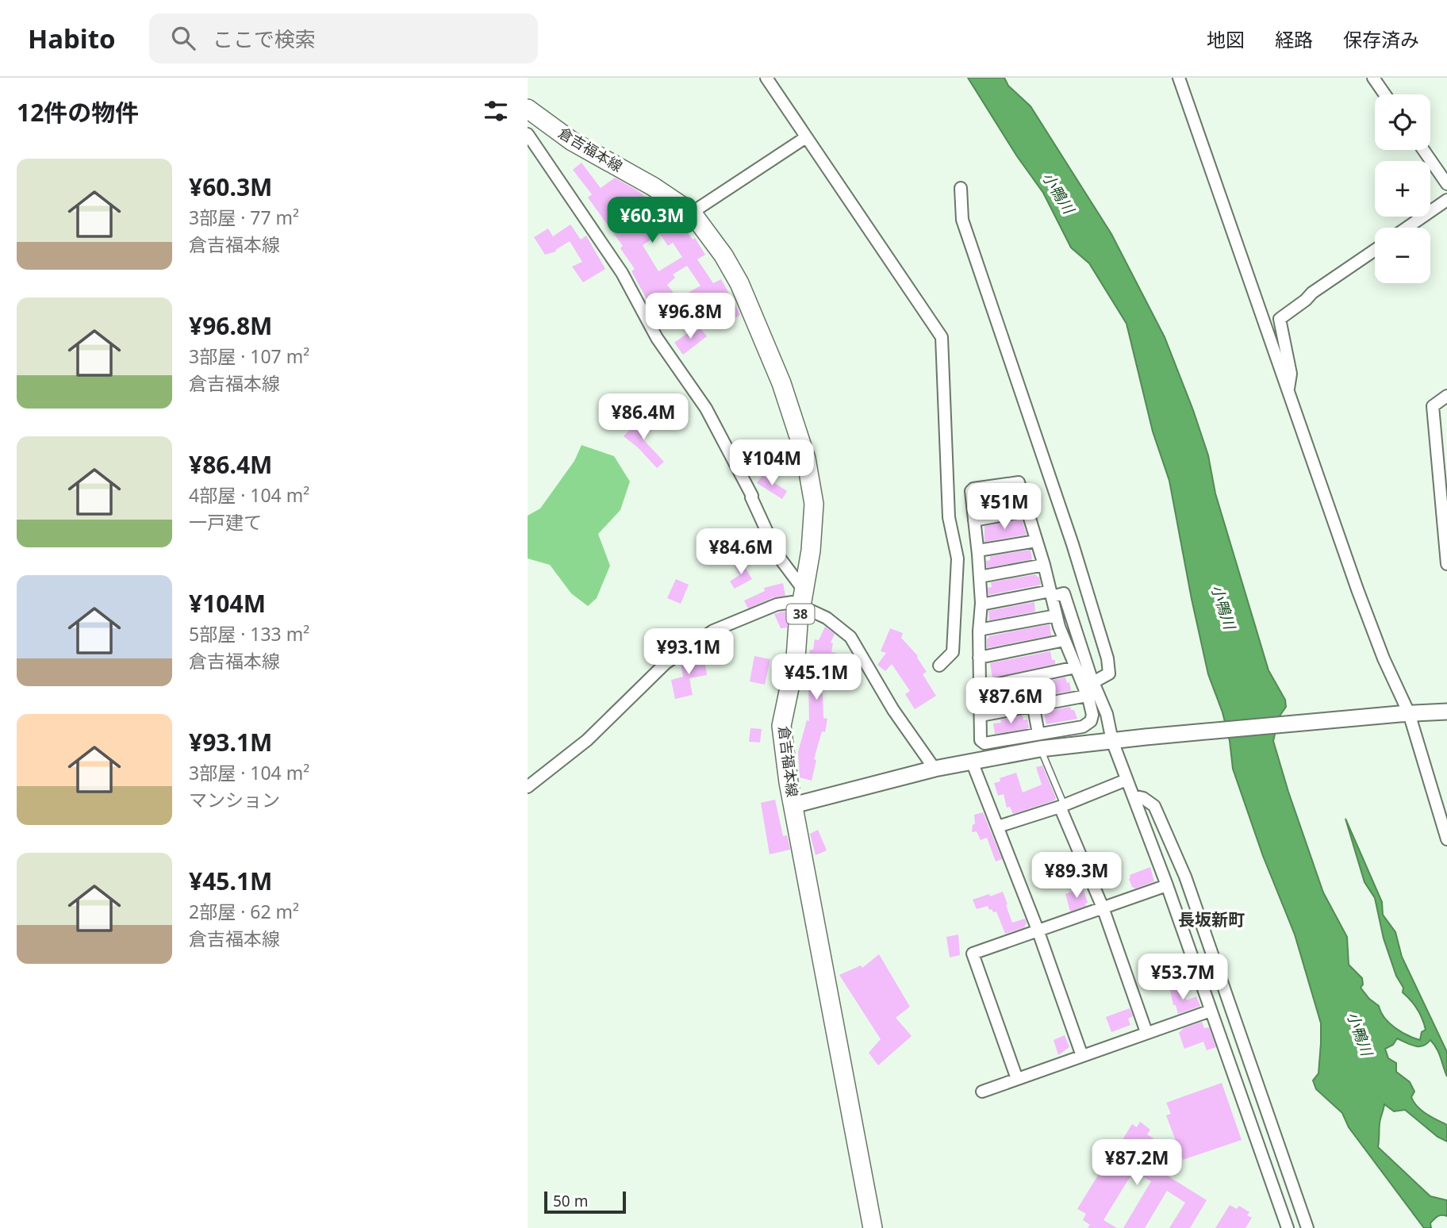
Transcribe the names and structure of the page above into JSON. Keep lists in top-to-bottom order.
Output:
{
  "streets": {
    "main road": ["倉吉福本線", "38"]
  },
  "districts": ["長坂新町"],
  "water": ["小鴨川"],
  "scale_bar": "50 m",
  "page": {
    "header": "Habito",
    "search": "ここで検索",
    "nav": ["地図", "経路", "保存済み"],
    "heading": "12件の物件",
    "map_buttons": ["+", "−"],
    "list": [
      {
        "name": "¥60.3M",
        "note": "3部屋 · 77 m² · 倉吉福本線"
      },
      {
        "name": "¥96.8M",
        "note": "3部屋 · 107 m² · 倉吉福本線"
      },
      {
        "name": "¥86.4M",
        "note": "4部屋 · 104 m² · 一戸建て"
      },
      {
        "name": "¥104M",
        "note": "5部屋 · 133 m² · 倉吉福本線"
      },
      {
        "name": "¥93.1M",
        "note": "3部屋 · 104 m² · マンション"
      },
      {
        "name": "¥45.1M",
        "note": "2部屋 · 62 m² · 倉吉福本線"
      }
    ],
    "price": [
      "¥60.3M",
      "¥96.8M",
      "¥86.4M",
      "¥104M",
      "¥51M",
      "¥84.6M",
      "¥93.1M",
      "¥45.1M",
      "¥87.6M",
      "¥89.3M",
      "¥53.7M",
      "¥87.2M"
    ],
    "scale": "50 m"
  }
}
